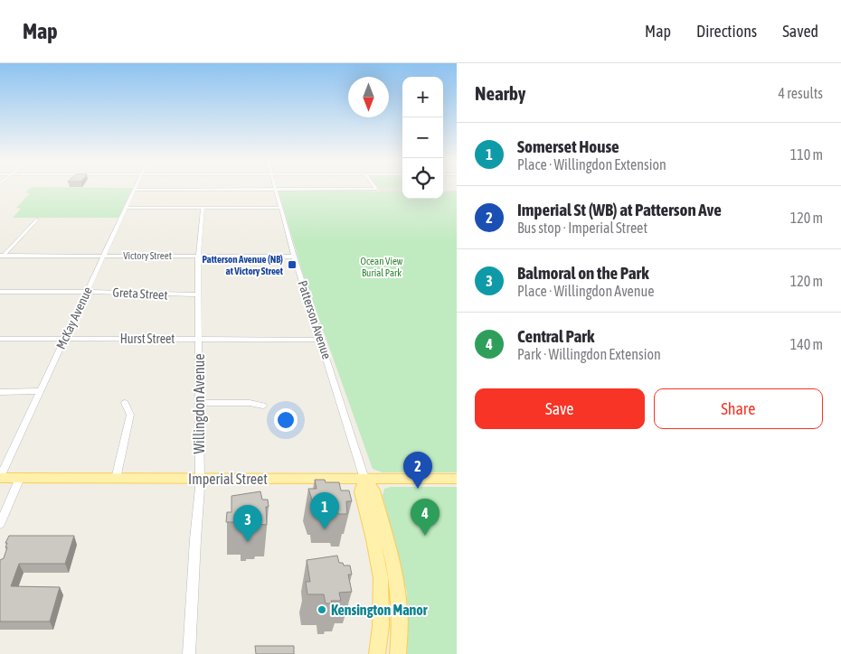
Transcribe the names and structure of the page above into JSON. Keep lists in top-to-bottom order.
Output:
{
  "streets": {
    "main road": ["Imperial Street"],
    "street": [
      "Victory Street",
      "Greta Street",
      "McKay Avenue",
      "Patterson Avenue",
      "Hurst Street",
      "Willingdon Avenue"
    ]
  },
  "crossings": [
    ["Victory Street", "McKay Avenue"],
    ["Victory Street", "Patterson Avenue"],
    ["Victory Street", "Willingdon Avenue"],
    ["Greta Street", "McKay Avenue"],
    ["Greta Street", "Willingdon Avenue"],
    ["McKay Avenue", "Hurst Street"],
    ["McKay Avenue", "Imperial Street"],
    ["Patterson Avenue", "Hurst Street"],
    ["Patterson Avenue", "Imperial Street"],
    ["Hurst Street", "Willingdon Avenue"],
    ["Willingdon Avenue", "Imperial Street"]
  ],
  "parks": ["Ocean View Burial Park"],
  "places": {
    "transit": ["Patterson Avenue (NB) at Victory Street"],
    "other": ["Kensington Manor"]
  },
  "north": "bottom",
  "page": {
    "header": "Map",
    "nav": ["Map", "Directions", "Saved"],
    "heading": ["Nearby", "4 results"],
    "map_buttons": ["+", "−"],
    "list": [
      {
        "mark": "1",
        "name": "Somerset House",
        "note": "Place · Willingdon Extension",
        "value": "110 m"
      },
      {
        "mark": "2",
        "name": "Imperial St (WB) at Patterson Ave",
        "note": "Bus stop · Imperial Street",
        "value": "120 m"
      },
      {
        "mark": "3",
        "name": "Balmoral on the Park",
        "note": "Place · Willingdon Avenue",
        "value": "120 m"
      },
      {
        "mark": "4",
        "name": "Central Park",
        "note": "Park · Willingdon Extension",
        "value": "140 m"
      }
    ],
    "buttons": ["Save", "Share"],
    "pins": [
      "2",
      "1",
      "4",
      "3"
    ]
  }
}
